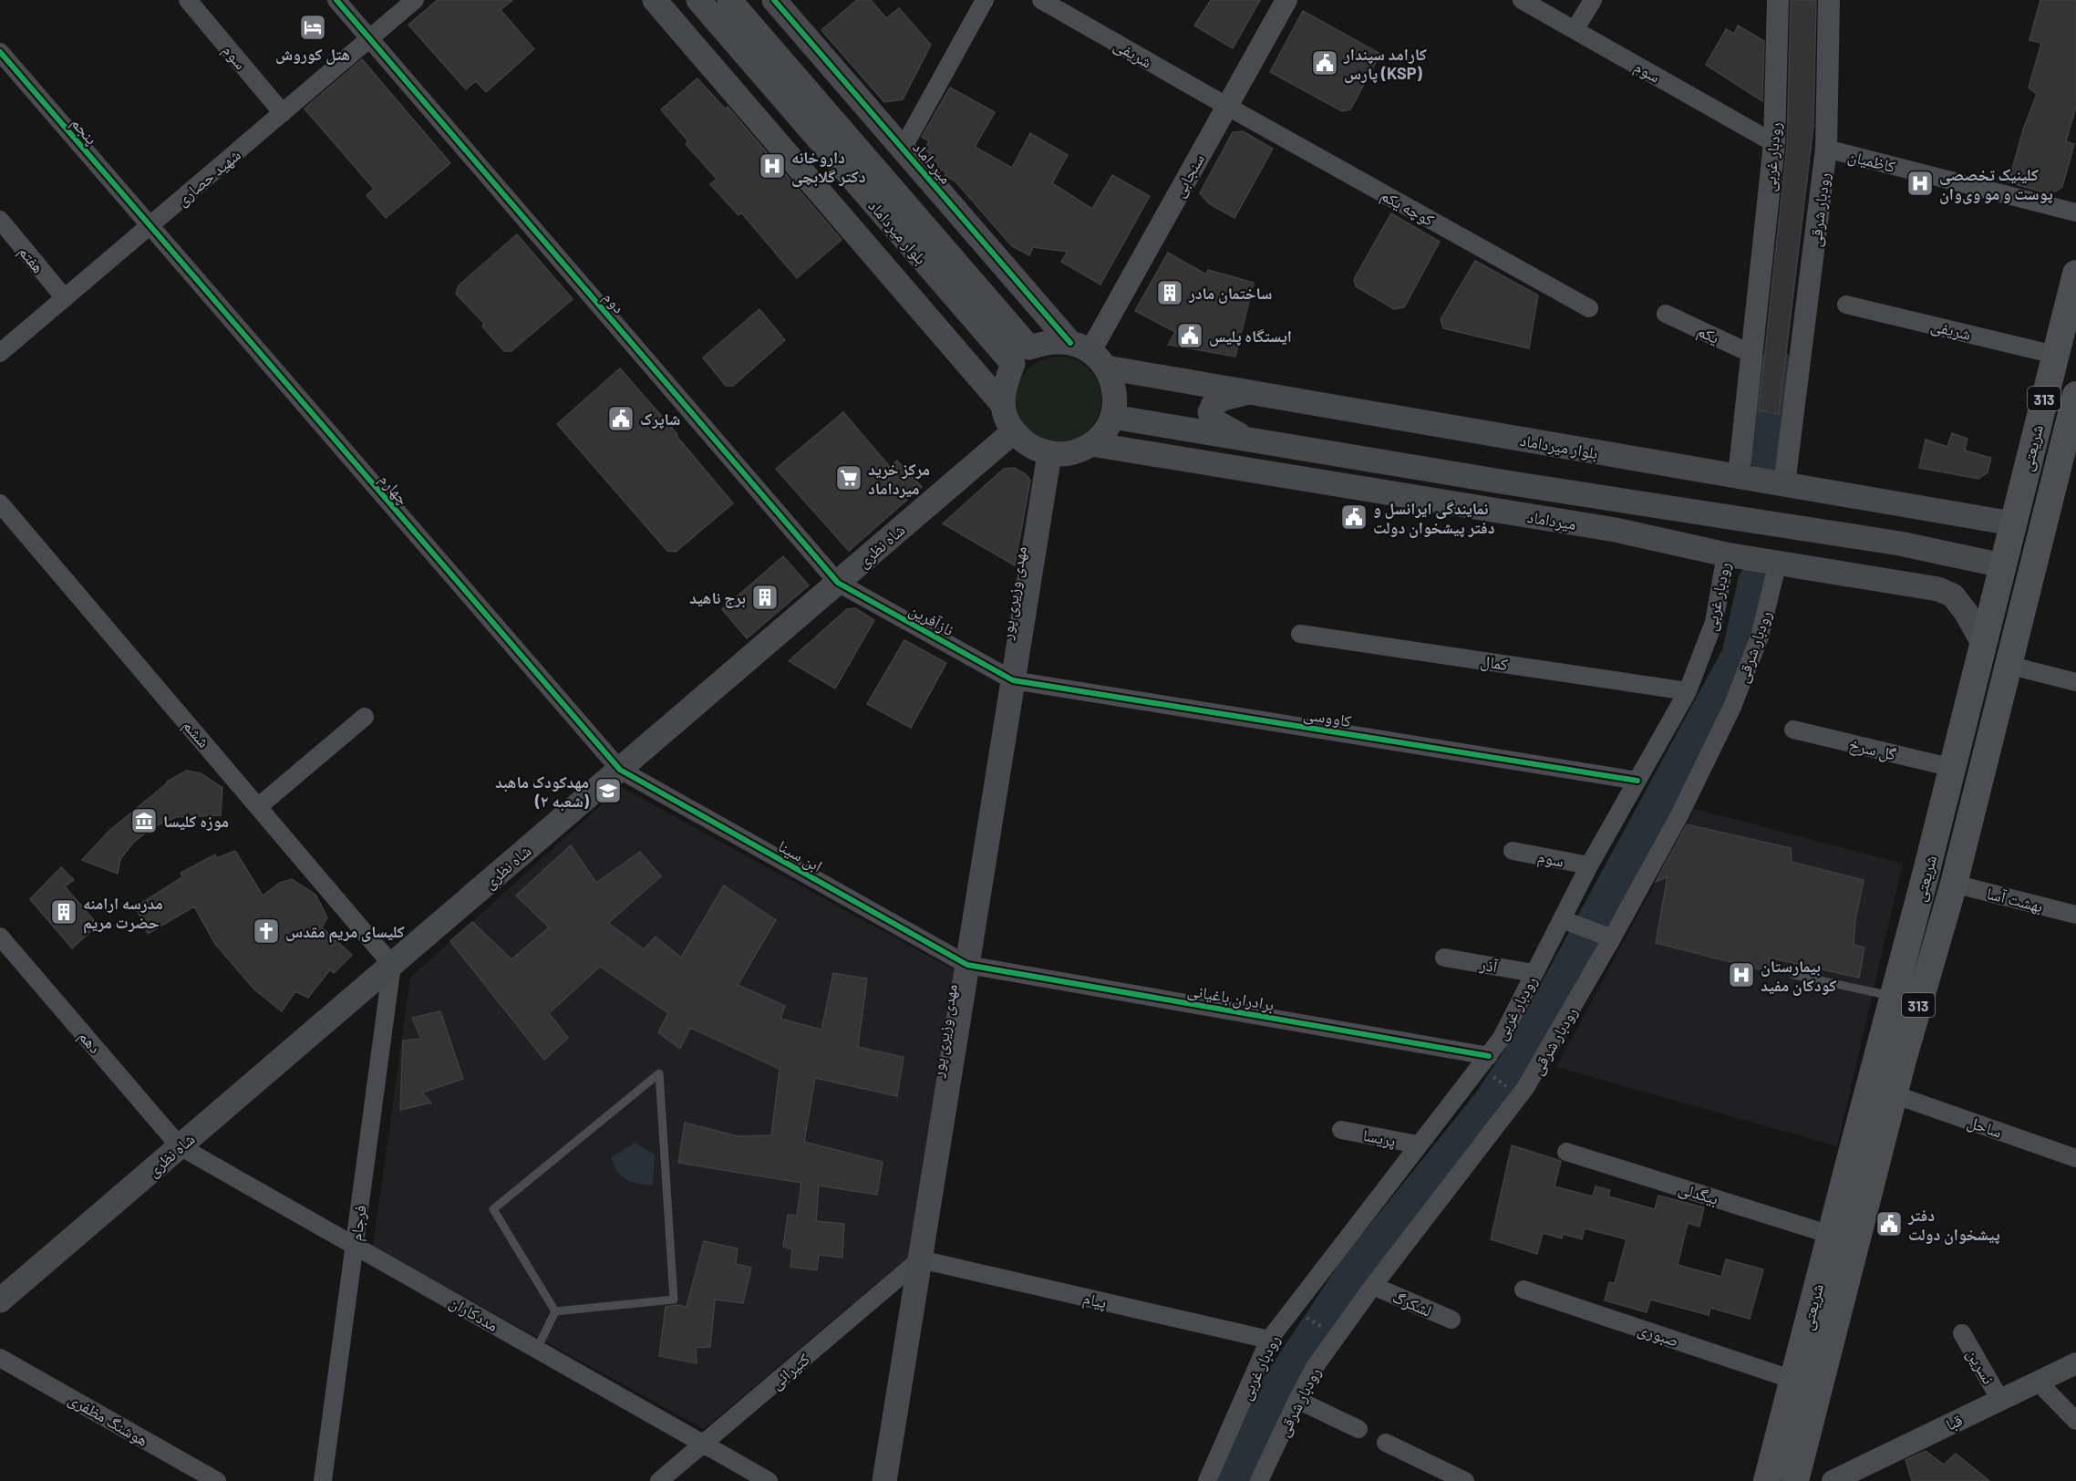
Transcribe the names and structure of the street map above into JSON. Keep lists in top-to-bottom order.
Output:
{
  "streets": {
    "main road": [
      "میرداماد",
      "بلوار میرداماد",
      "313",
      "شریعتی",
      "شاه نظری",
      "مهدی وزیری پور"
    ],
    "street": [
      "شریفی",
      "سوم",
      "پنجم",
      "رودبار غربی",
      "کاظمیان",
      "سنجابی",
      "شهید حصاری",
      "کوچه یکم",
      "رودبار شرقی",
      "هفتم",
      "دوم",
      "یکم",
      "چهارم",
      "نازآفرین",
      "کمال",
      "کاووسی",
      "ششم",
      "گل سرخ",
      "ابن سینا",
      "بهشت آسا",
      "آذر",
      "برادران باغیانی",
      "دهم",
      "ساحل",
      "پریسا",
      "بیگدلی",
      "فرجام",
      "پیام",
      "لشکرگ",
      "مددکاران",
      "صبوری",
      "نسرین",
      "کتیرائی",
      "هوشنگ مظفری",
      "قبا"
    ]
  },
  "crossings": [
    ["شریفی", "سنجابی"],
    ["شریفی", "کوچه یکم"],
    ["شریفی", "شریعتی"],
    ["سوم", "رودبار غربی"],
    ["سوم", "شهید حصاری"],
    ["پنجم", "شهید حصاری"],
    ["پنجم", "چهارم"],
    ["رودبار غربی", "میرداماد"],
    ["رودبار غربی", "بلوار میرداماد"],
    ["رودبار غربی", "یکم"],
    ["رودبار غربی", "کمال"],
    ["رودبار غربی", "کاووسی"],
    ["رودبار غربی", "آذر"],
    ["رودبار غربی", "برادران باغیانی"],
    ["رودبار غربی", "پریسا"],
    ["رودبار غربی", "پیام"],
    ["کاظمیان", "رودبار شرقی"],
    ["میرداماد", "سنجابی"],
    ["میرداماد", "رودبار شرقی"],
    ["میرداماد", "بلوار میرداماد"],
    ["میرداماد", "شریعتی"],
    ["میرداماد", "شاه نظری"],
    ["میرداماد", "مهدی وزیری پور"],
    ["سنجابی", "کوچه یکم"],
    ["سنجابی", "بلوار میرداماد"],
    ["سنجابی", "شاه نظری"],
    ["سنجابی", "مهدی وزیری پور"],
    ["شهید حصاری", "هفتم"],
    ["شهید حصاری", "دوم"],
    ["شهید حصاری", "چهارم"],
    ["رودبار شرقی", "بلوار میرداماد"],
    ["رودبار شرقی", "لشکرگ"],
    ["بلوار میرداماد", "شریعتی"],
    ["بلوار میرداماد", "شاه نظری"],
    ["بلوار میرداماد", "مهدی وزیری پور"],
    ["دوم", "شاه نظری"],
    ["دوم", "نازآفرین"],
    ["شریعتی", "گل سرخ"],
    ["شریعتی", "بهشت آسا"],
    ["شریعتی", "ساحل"],
    ["شریعتی", "بیگدلی"],
    ["شریعتی", "صبوری"],
    ["چهارم", "شاه نظری"],
    ["چهارم", "ابن سینا"],
    ["شاه نظری", "مهدی وزیری پور"],
    ["شاه نظری", "نازآفرین"],
    ["شاه نظری", "ششم"],
    ["شاه نظری", "ابن سینا"],
    ["شاه نظری", "دهم"],
    ["شاه نظری", "فرجام"],
    ["شاه نظری", "مددکاران"],
    ["مهدی وزیری پور", "نازآفرین"],
    ["مهدی وزیری پور", "کاووسی"],
    ["مهدی وزیری پور", "ابن سینا"],
    ["مهدی وزیری پور", "برادران باغیانی"],
    ["مهدی وزیری پور", "پیام"],
    ["مهدی وزیری پور", "کتیرائی"],
    ["نازآفرین", "کاووسی"],
    ["ششم", "فرجام"],
    ["ابن سینا", "برادران باغیانی"],
    ["دهم", "مددکاران"],
    ["فرجام", "مددکاران"],
    ["پیام", "کتیرائی"],
    ["مددکاران", "کتیرائی"],
    ["نسرین", "قبا"]
  ],
  "places": {
    "hotel": ["هتل کوروش"],
    "public building": [
      "کارامد سپندار پارس (KSP)",
      "ایستگاه پلیس",
      "شاپرک",
      "نمایندگی ایرانسل و دفتر پیشخوان دولت",
      "دفتر پیشخوان دولت"
    ],
    "hospital": ["داروخانه دکتر گلابچی", "کلینیک تخصصی پوست و مو وی‌وان", "بیمارستان کودکان مفید"],
    "building": ["ساختمان مادر", "برج ناهید", "مدرسه ارامنه حضرت مریم"],
    "supermarket": ["مرکز خرید میرداماد"],
    "school or university": ["مهدکودک ماهبد (شعبه ۲)"],
    "museum": ["موزه کلیسا"],
    "church": ["کلیسای مریم مقدس"]
  }
}
